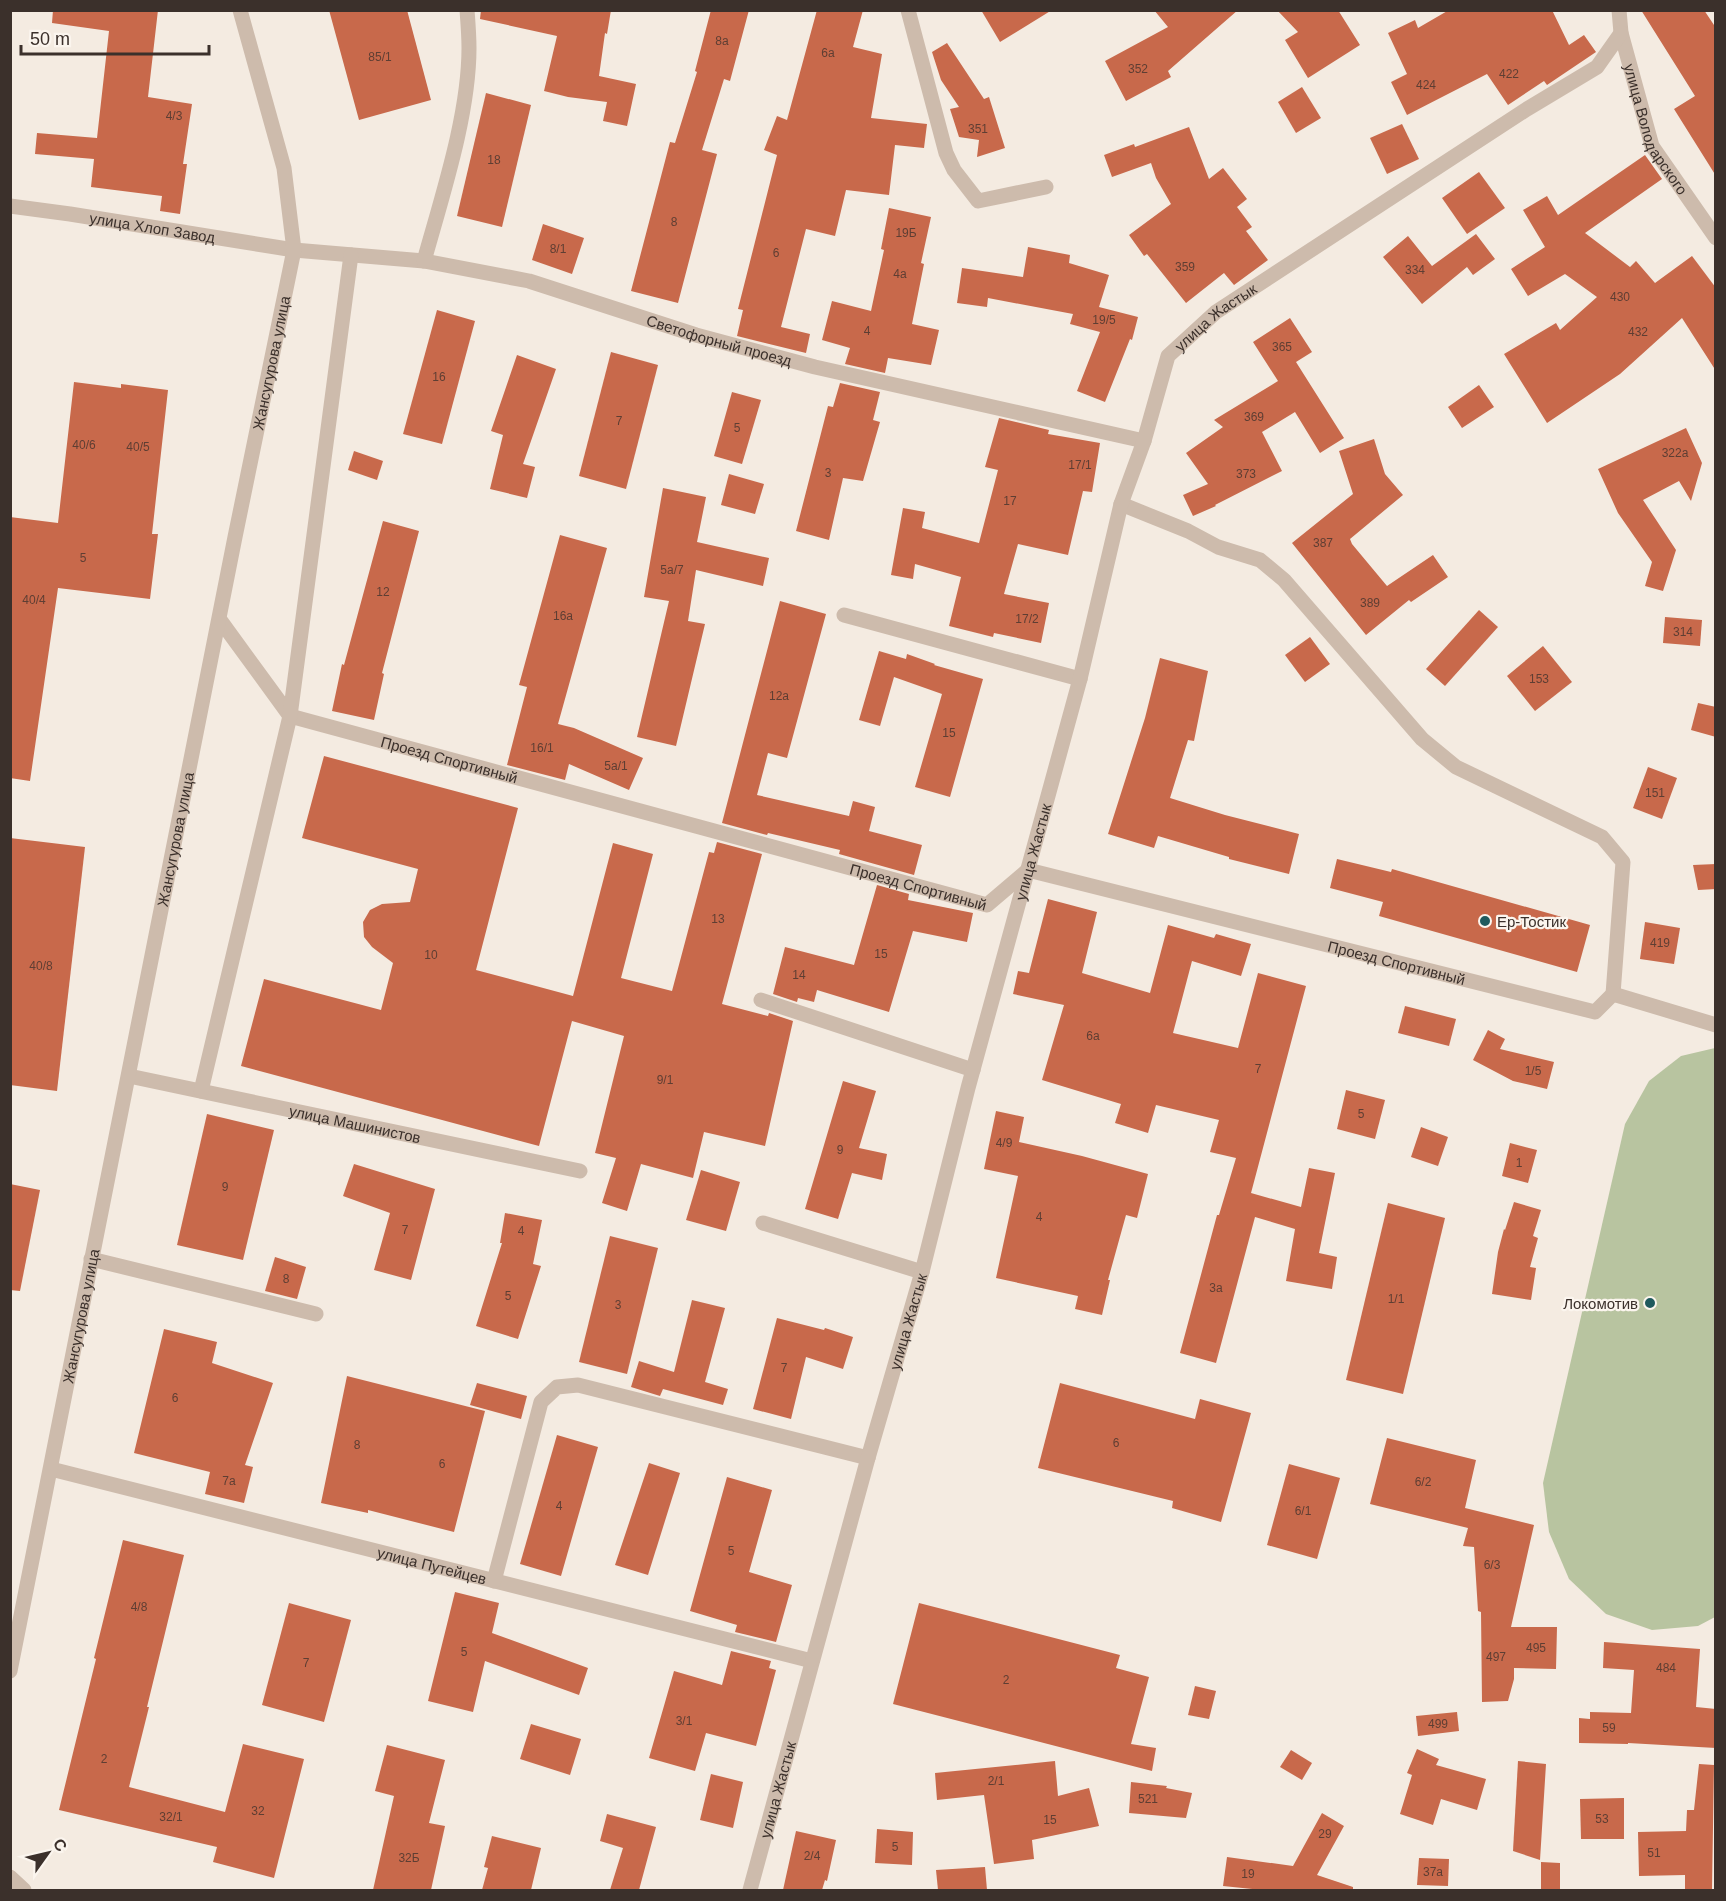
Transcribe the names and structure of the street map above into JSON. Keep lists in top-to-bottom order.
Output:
{
  "streets": {
    "street": [
      "улица Володарского",
      "улица Хлоп Завод",
      "улица Жастык",
      "Светофорный проезд",
      "Жансугурова улица",
      "Проезд Спортивный",
      "улица Машинистов",
      "улица Путейцев"
    ]
  },
  "crossings": [
    ["улица Володарского", "улица Жастык"],
    ["улица Хлоп Завод", "Светофорный проезд"],
    ["улица Хлоп Завод", "Жансугурова улица"],
    ["улица Жастык", "Светофорный проезд"],
    ["улица Жастык", "Проезд Спортивный"],
    ["улица Жастык", "улица Путейцев"],
    ["Светофорный проезд", "Жансугурова улица"],
    ["Жансугурова улица", "улица Машинистов"],
    ["Жансугурова улица", "улица Путейцев"]
  ],
  "places": ["Ер-Тостик", "Локомотив"],
  "house_numbers": [
    "8а",
    "6а",
    "85/1",
    "352",
    "422",
    "424",
    "4/3",
    "351",
    "18",
    "8",
    "19Б",
    "8/1",
    "6",
    "359",
    "334",
    "4а",
    "430",
    "19/5",
    "4",
    "432",
    "365",
    "16",
    "369",
    "7",
    "5",
    "40/6",
    "40/5",
    "322а",
    "17/1",
    "3",
    "373",
    "17",
    "387",
    "5",
    "5а/7",
    "12",
    "40/4",
    "389",
    "16а",
    "17/2",
    "314",
    "153",
    "12а",
    "15",
    "16/1",
    "5а/1",
    "151",
    "13",
    "419",
    "15",
    "10",
    "40/8",
    "14",
    "6а",
    "7",
    "1/5",
    "9/1",
    "5",
    "4/9",
    "9",
    "1",
    "9",
    "4",
    "7",
    "4",
    "8",
    "3а",
    "5",
    "1/1",
    "3",
    "7",
    "6",
    "6",
    "8",
    "6",
    "7а",
    "6/2",
    "4",
    "6/1",
    "5",
    "6/3",
    "4/8",
    "495",
    "5",
    "497",
    "7",
    "484",
    "2",
    "3/1",
    "499",
    "59",
    "2",
    "2/1",
    "521",
    "32",
    "32/1",
    "53",
    "15",
    "29",
    "5",
    "51",
    "2/4",
    "32Б",
    "37а",
    "19"
  ],
  "scale_bar": "50 m",
  "north": "top right"
}
